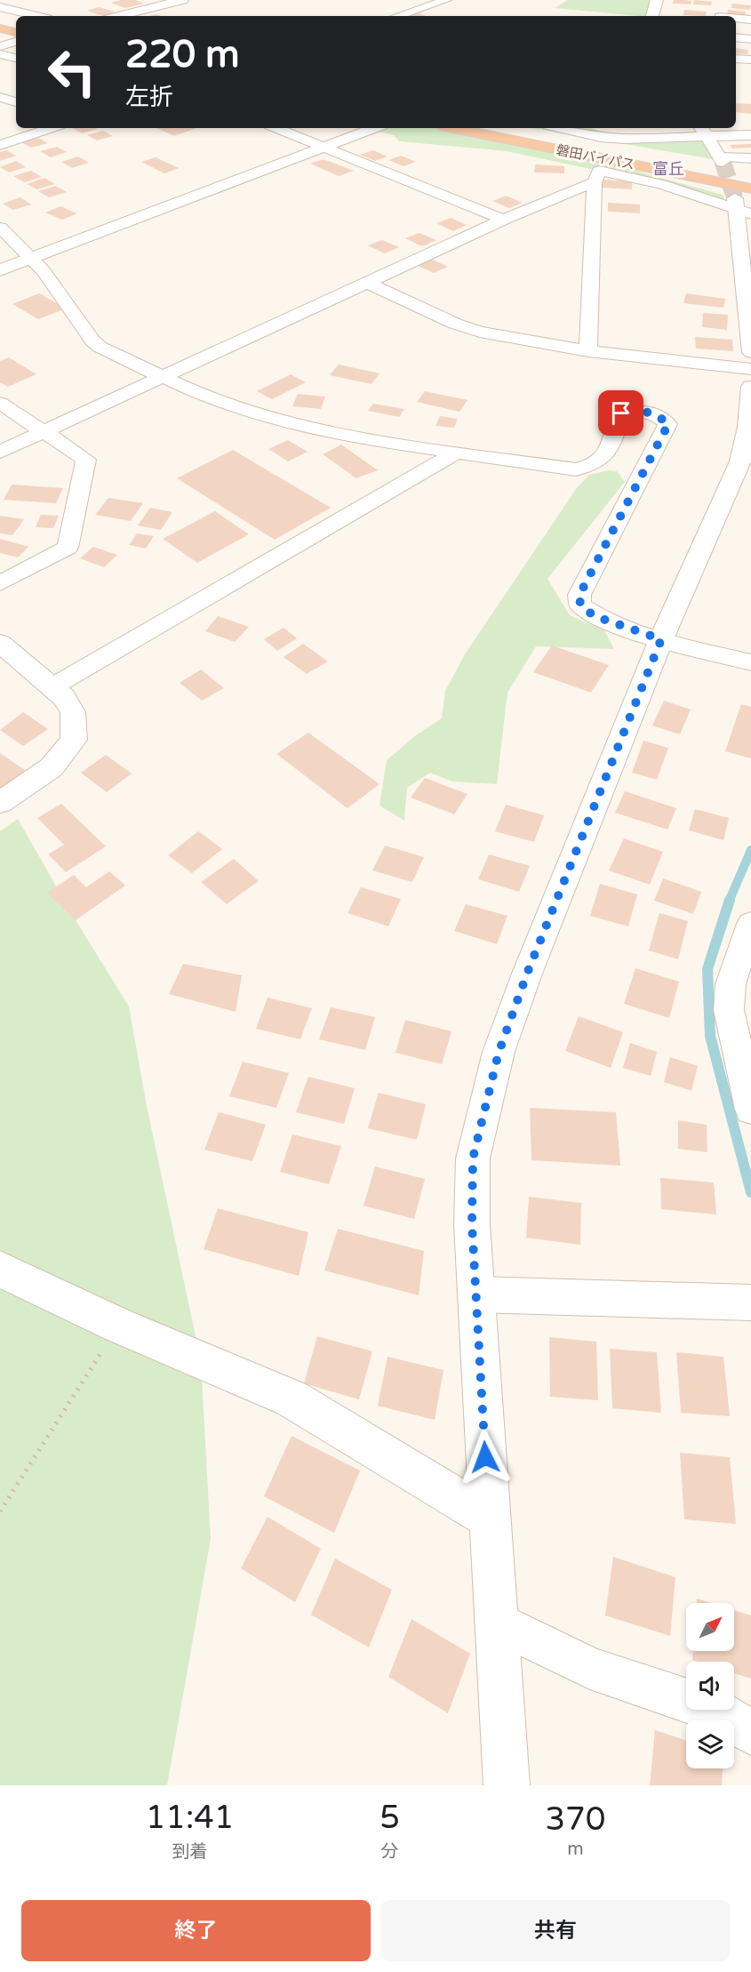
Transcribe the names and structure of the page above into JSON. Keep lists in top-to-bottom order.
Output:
{
  "streets": {
    "highway": ["磐田バイパス"]
  },
  "districts": ["富丘"],
  "north": "top right",
  "page": {
    "turn": ["220 m", "左折"],
    "eta": [
      "11:41",
      "到着",
      "5",
      "分",
      "370",
      "m"
    ],
    "buttons": ["終了", "共有"]
  }
}
